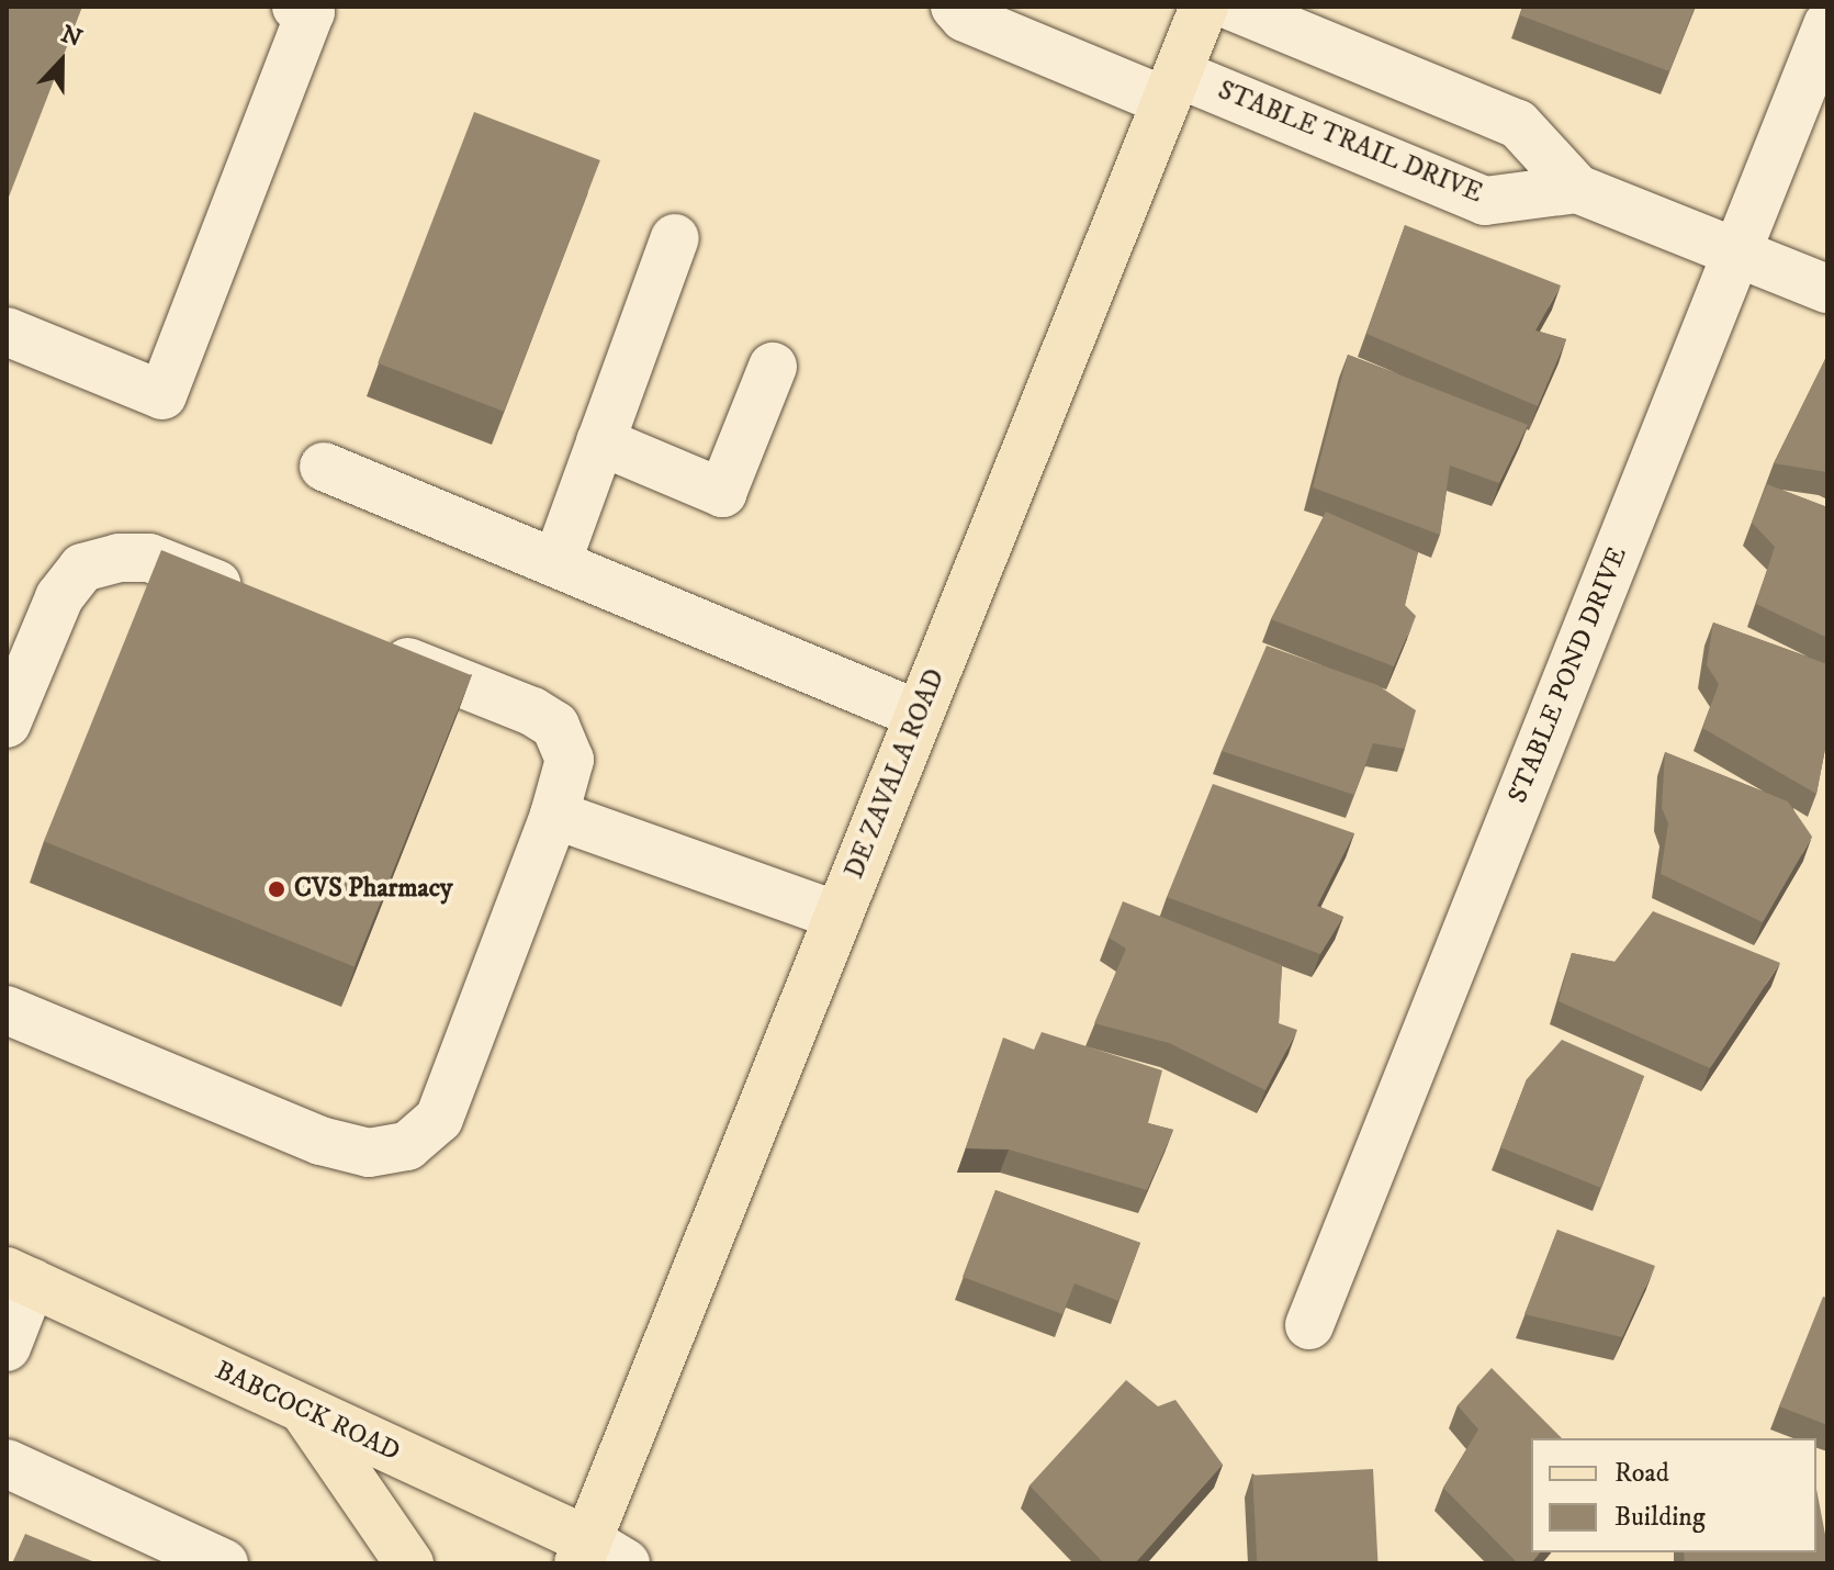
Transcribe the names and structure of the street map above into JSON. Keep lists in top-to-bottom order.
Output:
{
  "streets": {
    "main road": ["DE ZAVALA ROAD", "BABCOCK ROAD"],
    "street": ["STABLE TRAIL DRIVE", "STABLE POND DRIVE"]
  },
  "crossings": [
    ["STABLE TRAIL DRIVE", "STABLE POND DRIVE"],
    ["STABLE TRAIL DRIVE", "DE ZAVALA ROAD"],
    ["DE ZAVALA ROAD", "BABCOCK ROAD"]
  ],
  "places": ["CVS Pharmacy"],
  "legend": ["Road", "Building"],
  "north": "top"
}
